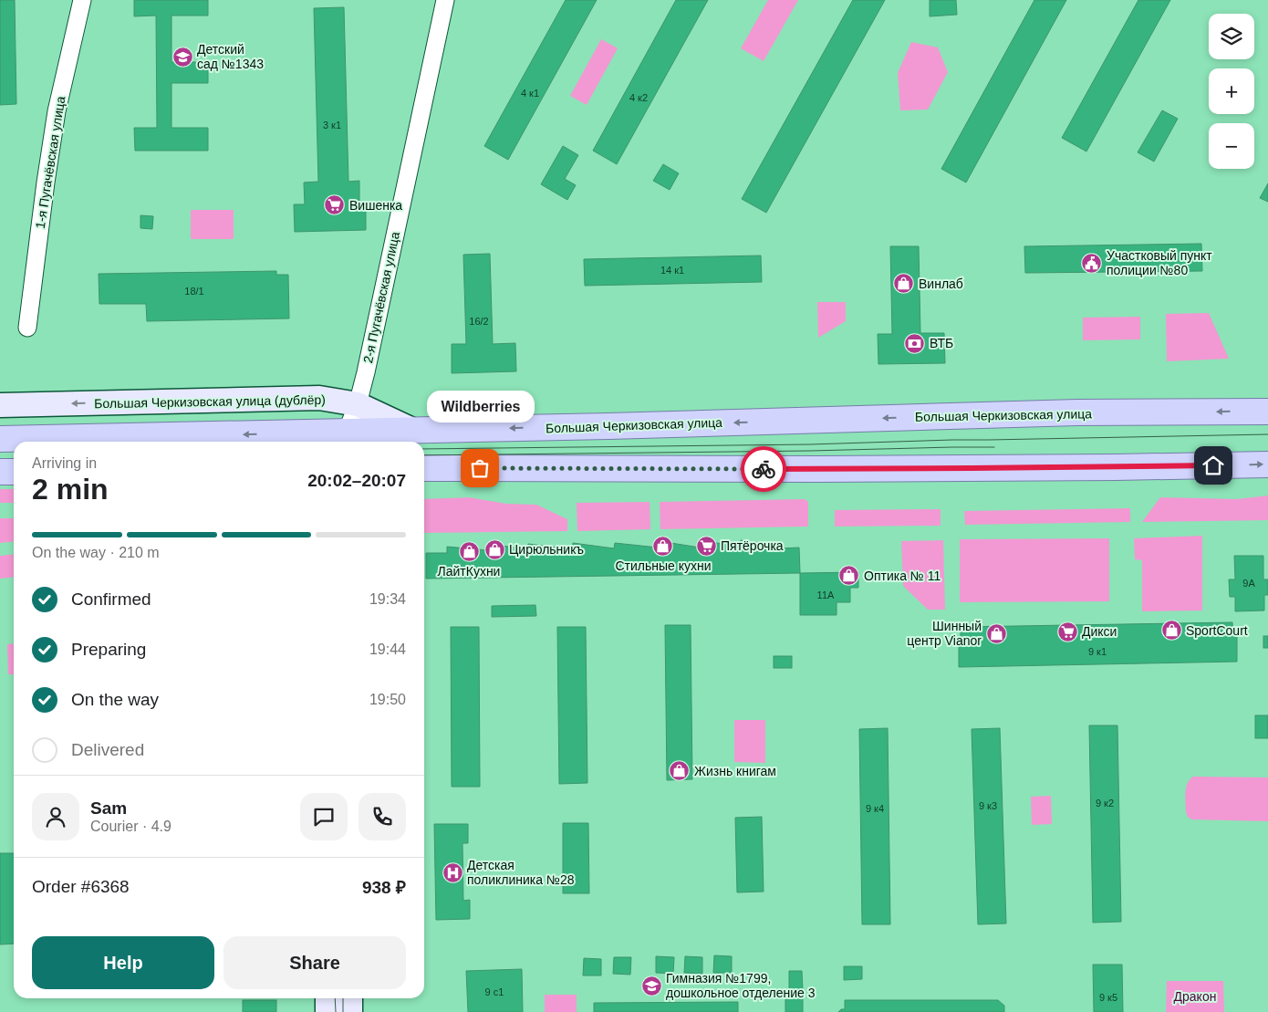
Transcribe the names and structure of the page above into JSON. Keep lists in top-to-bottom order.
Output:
{
  "streets": {
    "main road": ["Большая Черкизовская улица"],
    "street": ["1-я Пугачёвская улица", "2-я Пугачёвская улица", "Большая Черкизовская улица (дублёр)"]
  },
  "crossings": [
    ["2-я Пугачёвская улица", "Большая Черкизовская улица (дублёр)"],
    ["2-я Пугачёвская улица", "Большая Черкизовская улица"],
    ["Большая Черкизовская улица (дублёр)", "Большая Черкизовская улица"]
  ],
  "one_way": ["Большая Черкизовская улица (дублёр)"],
  "parks": ["Дракон"],
  "places": {
    "school or university": ["Детский сад №1343", "Гимназия №1799, дошкольное отделение 3"],
    "supermarket": ["Вишенка", "Пятёрочка", "Дикси"],
    "public building": ["Участковый пункт полиции №80"],
    "shop": [
      "Винлаб",
      "Стильные кухни",
      "Цирюльникъ",
      "ЛайтКухни",
      "Оптика № 11",
      "SportCourt",
      "Шинный центр Vianor",
      "Жизнь книгам"
    ],
    "bank": ["ВТБ"],
    "other": ["Wildberries"],
    "hospital": ["Детская поликлиника №28"]
  },
  "house_numbers": [
    "4 к1",
    "4 к2",
    "3 к1",
    "14 к1",
    "18/1",
    "16/2",
    "9А",
    "11А",
    "9 к1",
    "9 к2",
    "9 к3",
    "9 к4",
    "9 с1",
    "9 к5"
  ],
  "page": {
    "map_buttons": ["+", "−"],
    "bubble": "Wildberries",
    "heading": ["2 min", "Arriving in", "20:02–20:07"],
    "panel": [
      "Sam",
      "Courier · 4.9",
      "Order #6368",
      "938 ₽"
    ],
    "bar": "On the way · 210 m",
    "list": [
      ["Confirmed", "19:34"],
      ["Preparing", "19:44"],
      ["On the way", "19:50"],
      "Delivered"
    ],
    "buttons": ["Help", "Share"]
  }
}
